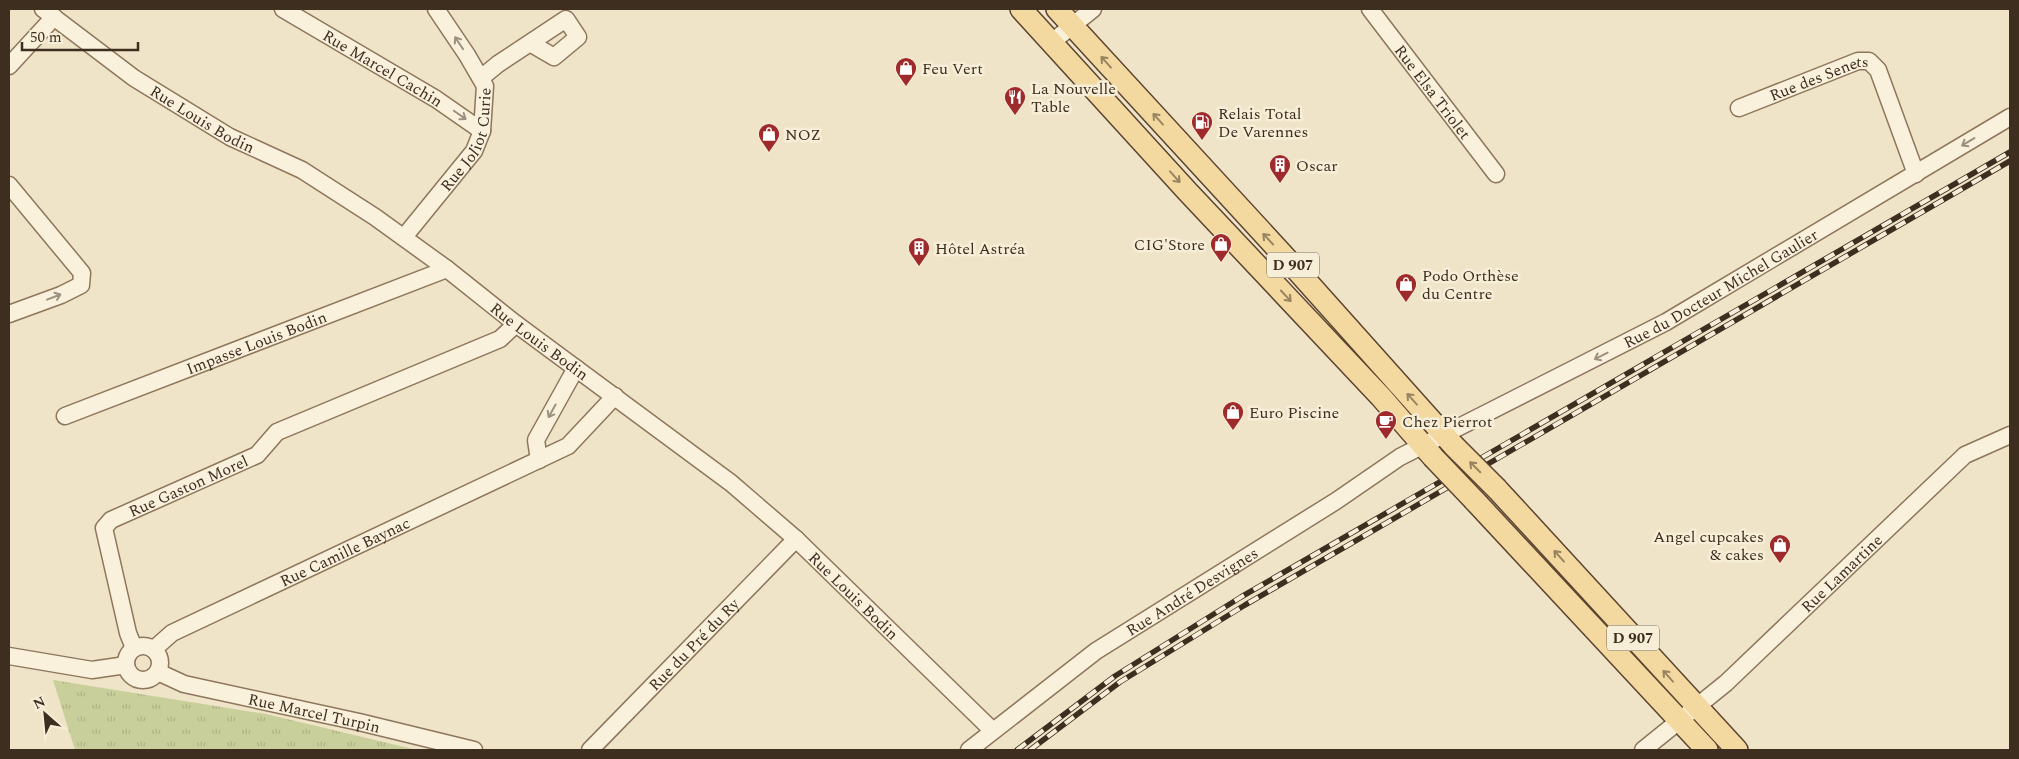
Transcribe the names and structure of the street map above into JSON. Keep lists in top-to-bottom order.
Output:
{
  "streets": {
    "main road": ["D 907"],
    "street": [
      "Rue Marcel Cachin",
      "Rue des Senets",
      "Rue Elsa Triolet",
      "Rue Louis Bodin",
      "Rue Joliot Curie",
      "Rue du Docteur Michel Gaulier",
      "Impasse Louis Bodin",
      "Rue Gaston Morel",
      "Rue Camille Baynac",
      "Rue Lamartine",
      "Rue André Desvignes",
      "Rue du Pré du Ry",
      "Rue Marcel Turpin"
    ]
  },
  "crossings": [
    ["Rue Marcel Cachin", "Rue Joliot Curie"],
    ["Rue des Senets", "Rue du Docteur Michel Gaulier"],
    ["Rue Louis Bodin", "Rue Joliot Curie"],
    ["Rue Louis Bodin", "Impasse Louis Bodin"],
    ["Rue Louis Bodin", "Rue Gaston Morel"],
    ["Rue Louis Bodin", "Rue Camille Baynac"],
    ["Rue Louis Bodin", "Rue André Desvignes"],
    ["Rue Louis Bodin", "Rue du Pré du Ry"],
    ["D 907", "Rue du Docteur Michel Gaulier"],
    ["D 907", "Rue Lamartine"],
    ["D 907", "Rue André Desvignes"],
    ["Rue du Docteur Michel Gaulier", "Rue André Desvignes"],
    ["Rue Gaston Morel", "Rue Camille Baynac"],
    ["Rue Gaston Morel", "Rue Marcel Turpin"],
    ["Rue Camille Baynac", "Rue Marcel Turpin"]
  ],
  "one_way": ["Rue Marcel Cachin", "Rue du Docteur Michel Gaulier"],
  "places": {
    "shop": [
      "Feu Vert",
      "NOZ",
      "CIG'Store",
      "Podo Orthèse du Centre",
      "Euro Piscine",
      "Angel cupcakes & cakes"
    ],
    "restaurant": ["La Nouvelle Table"],
    "fuel station": ["Relais Total De Varennes"],
    "building": ["Oscar", "Hôtel Astréa"],
    "cafe": ["Chez Pierrot"]
  },
  "scale_bar": "50 m",
  "north": "top left"
}
